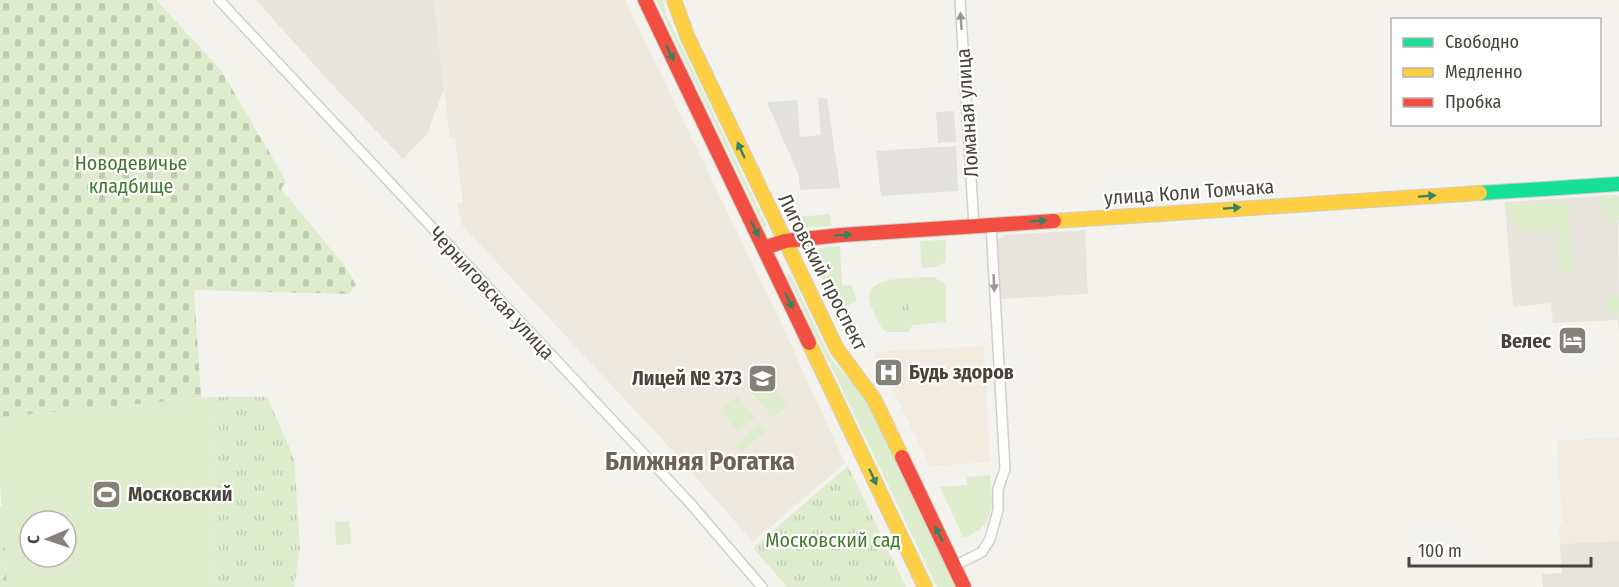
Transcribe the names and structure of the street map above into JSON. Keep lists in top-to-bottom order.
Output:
{
  "streets": {
    "main road": ["улица Коли Томчака", "Лиговский проспект"],
    "street": ["Ломаная улица", "Черниговская улица"]
  },
  "crossings": [
    ["Ломаная улица", "улица Коли Томчака"],
    ["улица Коли Томчака", "Лиговский проспект"]
  ],
  "one_way": ["Ломаная улица", "улица Коли Томчака"],
  "districts": ["Ближняя Рогатка"],
  "parks": ["Новодевичье кладбище", "Московский сад"],
  "places": {
    "hotel": ["Велес"],
    "hospital": ["Будь здоров"],
    "school or university": ["Лицей № 373"],
    "sports": ["Московский"]
  },
  "legend": ["Свободно", "Медленно", "Пробка"],
  "scale_bar": "100 m",
  "north": "left"
}
